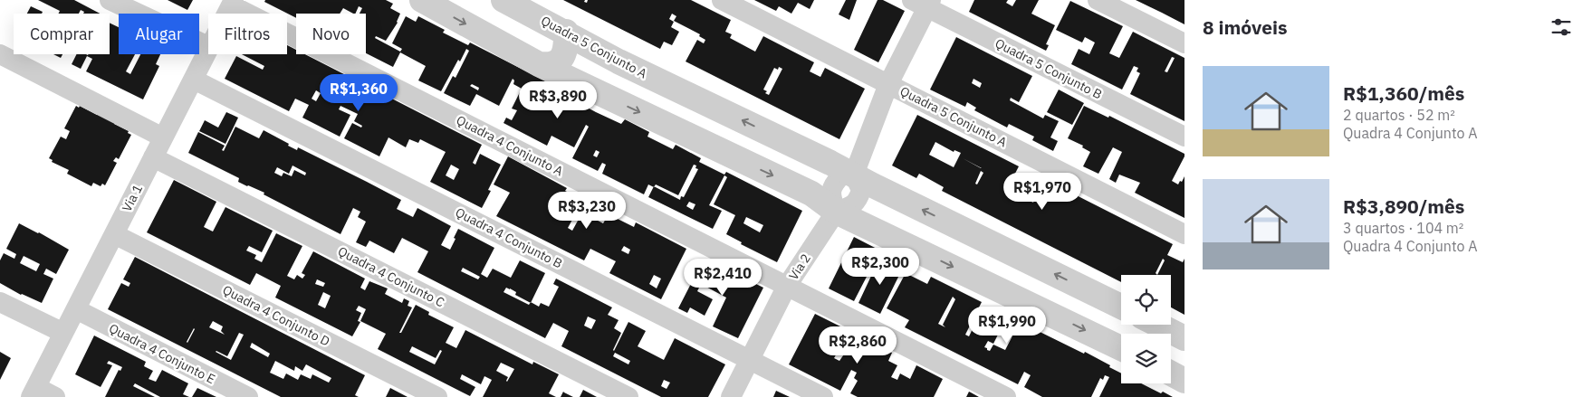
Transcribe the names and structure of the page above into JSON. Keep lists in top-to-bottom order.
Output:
{
  "streets": {
    "street": [
      "Quadra 5 Conjunto A",
      "Quadra 5 Conjunto B",
      "Quadra 4 Conjunto A",
      "Via 1",
      "Quadra 4 Conjunto B",
      "Via 2",
      "Quadra 4 Conjunto C",
      "Quadra 4 Conjunto D",
      "Quadra 4 Conjunto E"
    ]
  },
  "crossings": [
    ["Quadra 4 Conjunto A", "Via 1"],
    ["Quadra 4 Conjunto A", "Via 2"],
    ["Via 1", "Quadra 4 Conjunto B"],
    ["Via 1", "Quadra 4 Conjunto C"],
    ["Via 1", "Quadra 4 Conjunto D"],
    ["Via 1", "Quadra 4 Conjunto E"],
    ["Quadra 4 Conjunto B", "Via 2"]
  ],
  "page": {
    "heading": "8 imóveis",
    "chip": [
      "Comprar",
      "Alugar",
      "Filtros",
      "Novo"
    ],
    "list": [
      {
        "name": "R$1,360/mês",
        "note": "2 quartos · 52 m² · Quadra 4 Conjunto A"
      },
      {
        "name": "R$3,890/mês",
        "note": "3 quartos · 104 m² · Quadra 4 Conjunto A"
      }
    ],
    "price": [
      "R$1,360",
      "R$3,890",
      "R$1,970",
      "R$3,230",
      "R$2,300",
      "R$2,410",
      "R$1,990",
      "R$2,860"
    ]
  }
}
